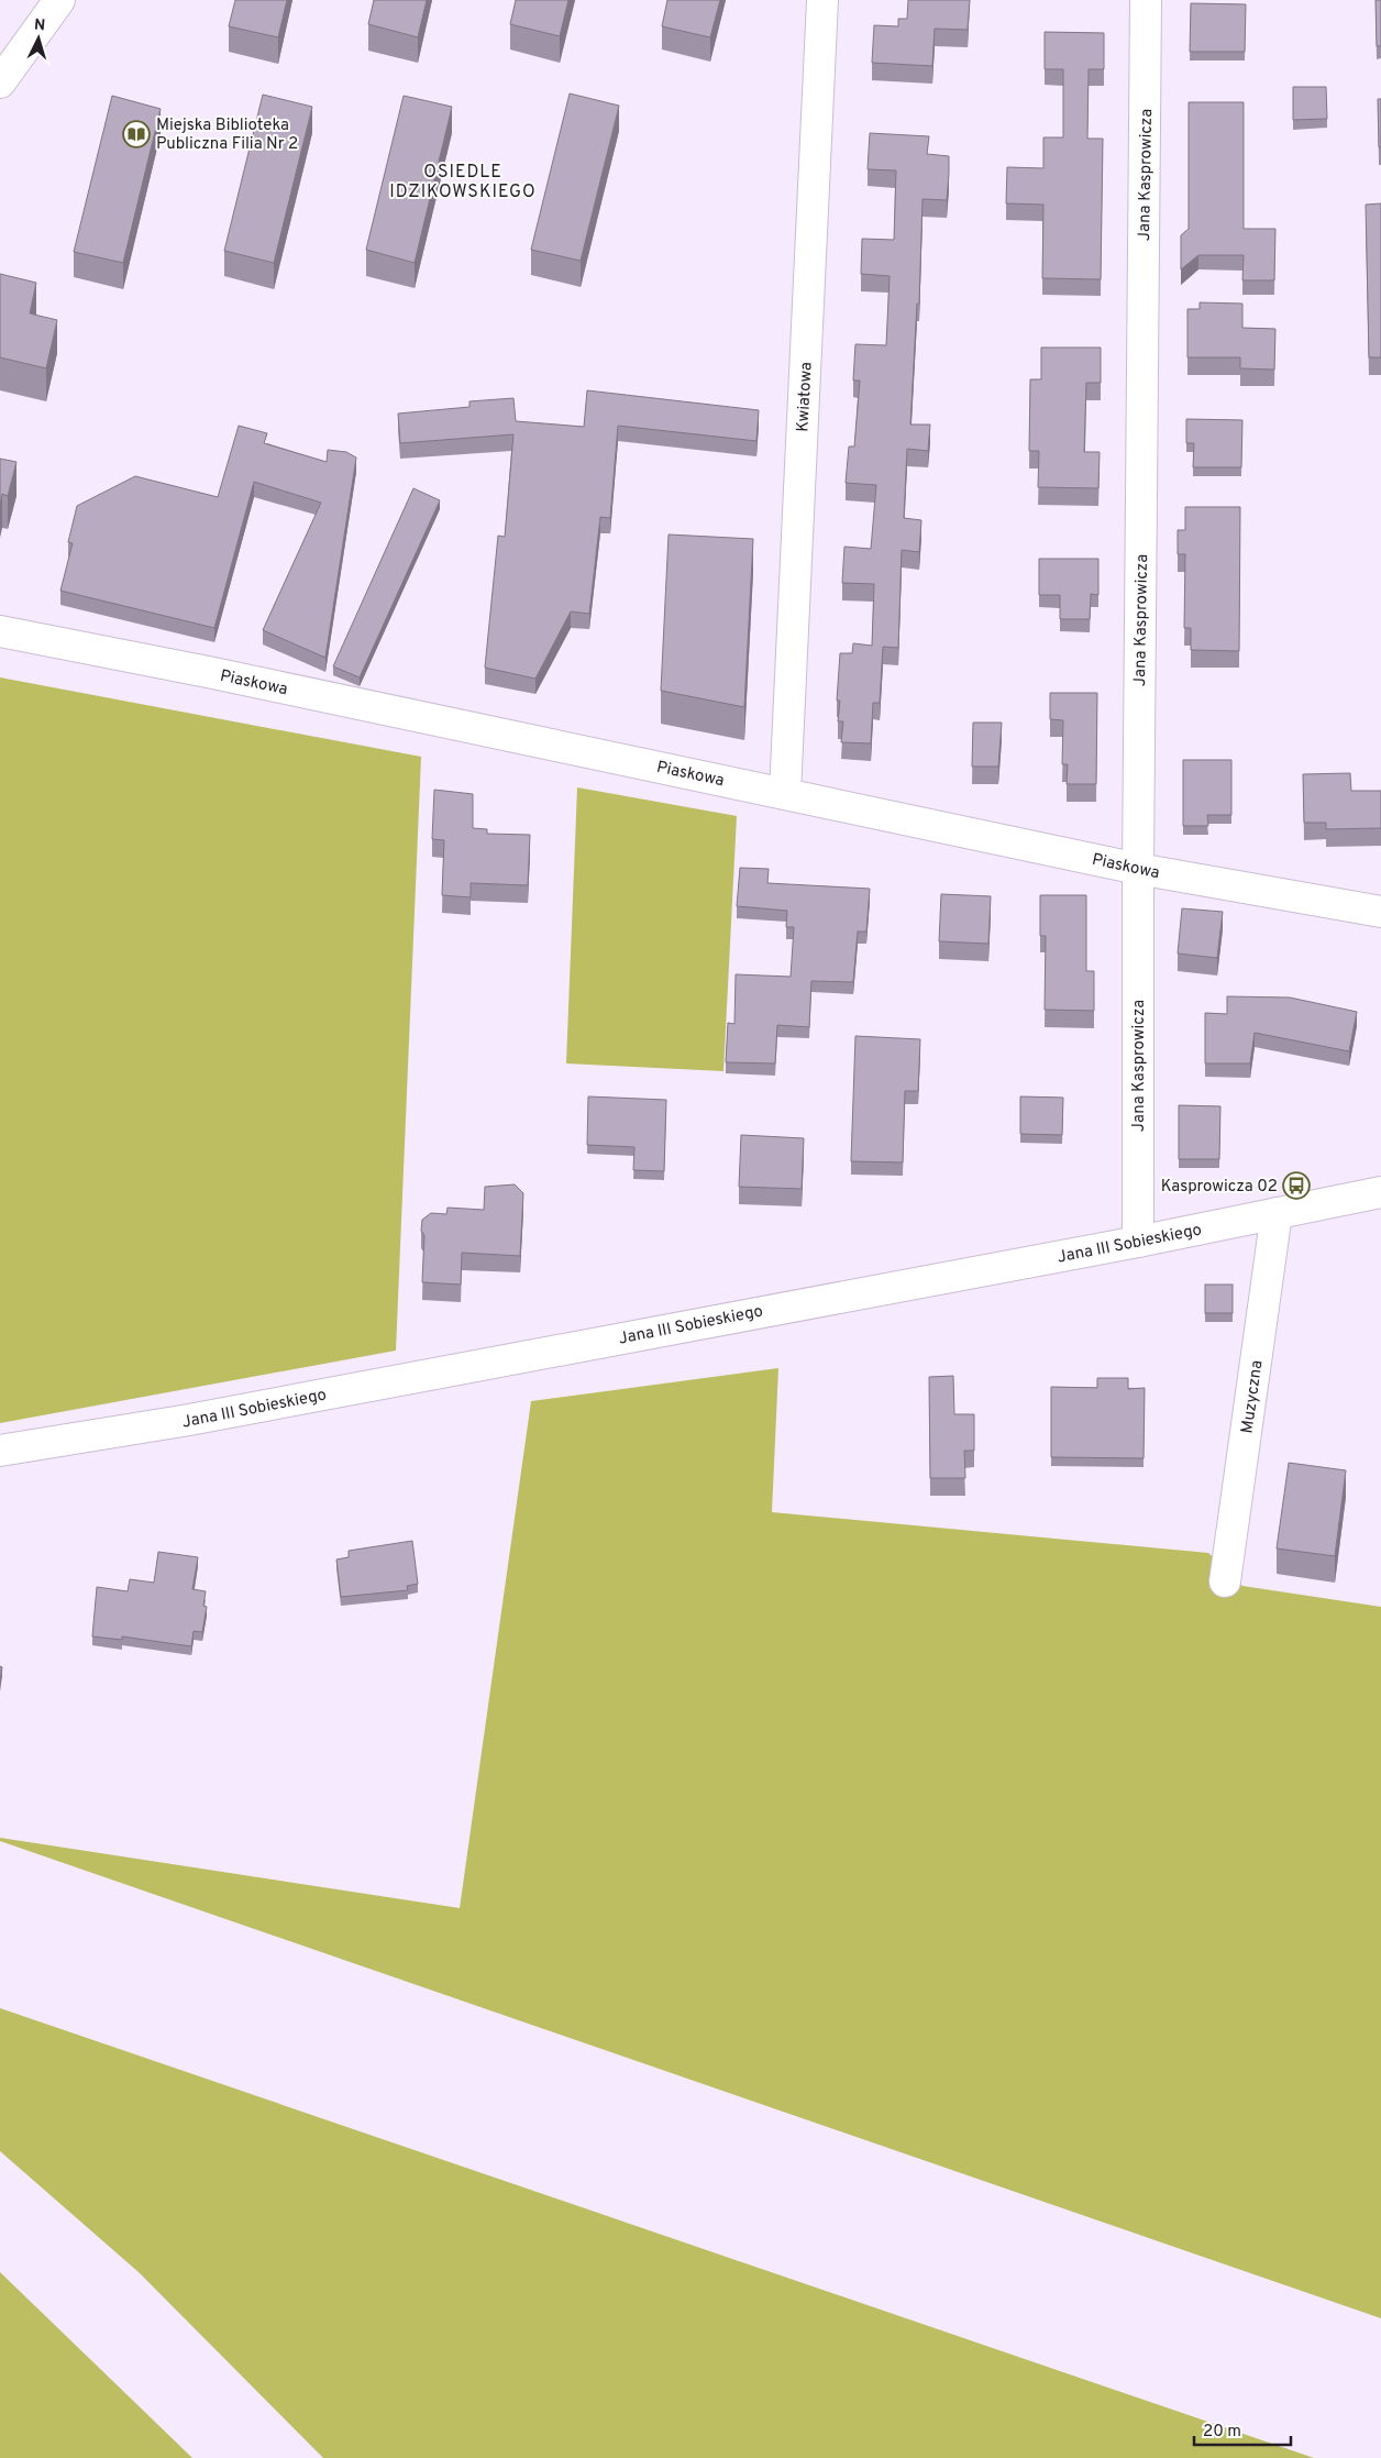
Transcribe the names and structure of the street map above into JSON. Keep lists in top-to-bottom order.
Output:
{
  "streets": {
    "street": [
      "Jana Kasprowicza",
      "Kwiatowa",
      "Piaskowa",
      "Jana III Sobieskiego",
      "Muzyczna"
    ]
  },
  "crossings": [
    ["Jana Kasprowicza", "Piaskowa"],
    ["Jana Kasprowicza", "Jana III Sobieskiego"],
    ["Kwiatowa", "Piaskowa"],
    ["Jana III Sobieskiego", "Muzyczna"]
  ],
  "districts": ["OSIEDLE IDZIKOWSKIEGO"],
  "places": {
    "library": ["Miejska Biblioteka Publiczna Filia Nr 2"],
    "bus stop": ["Kasprowicza 02"]
  },
  "scale_bar": "20 m",
  "north": "top"
}
